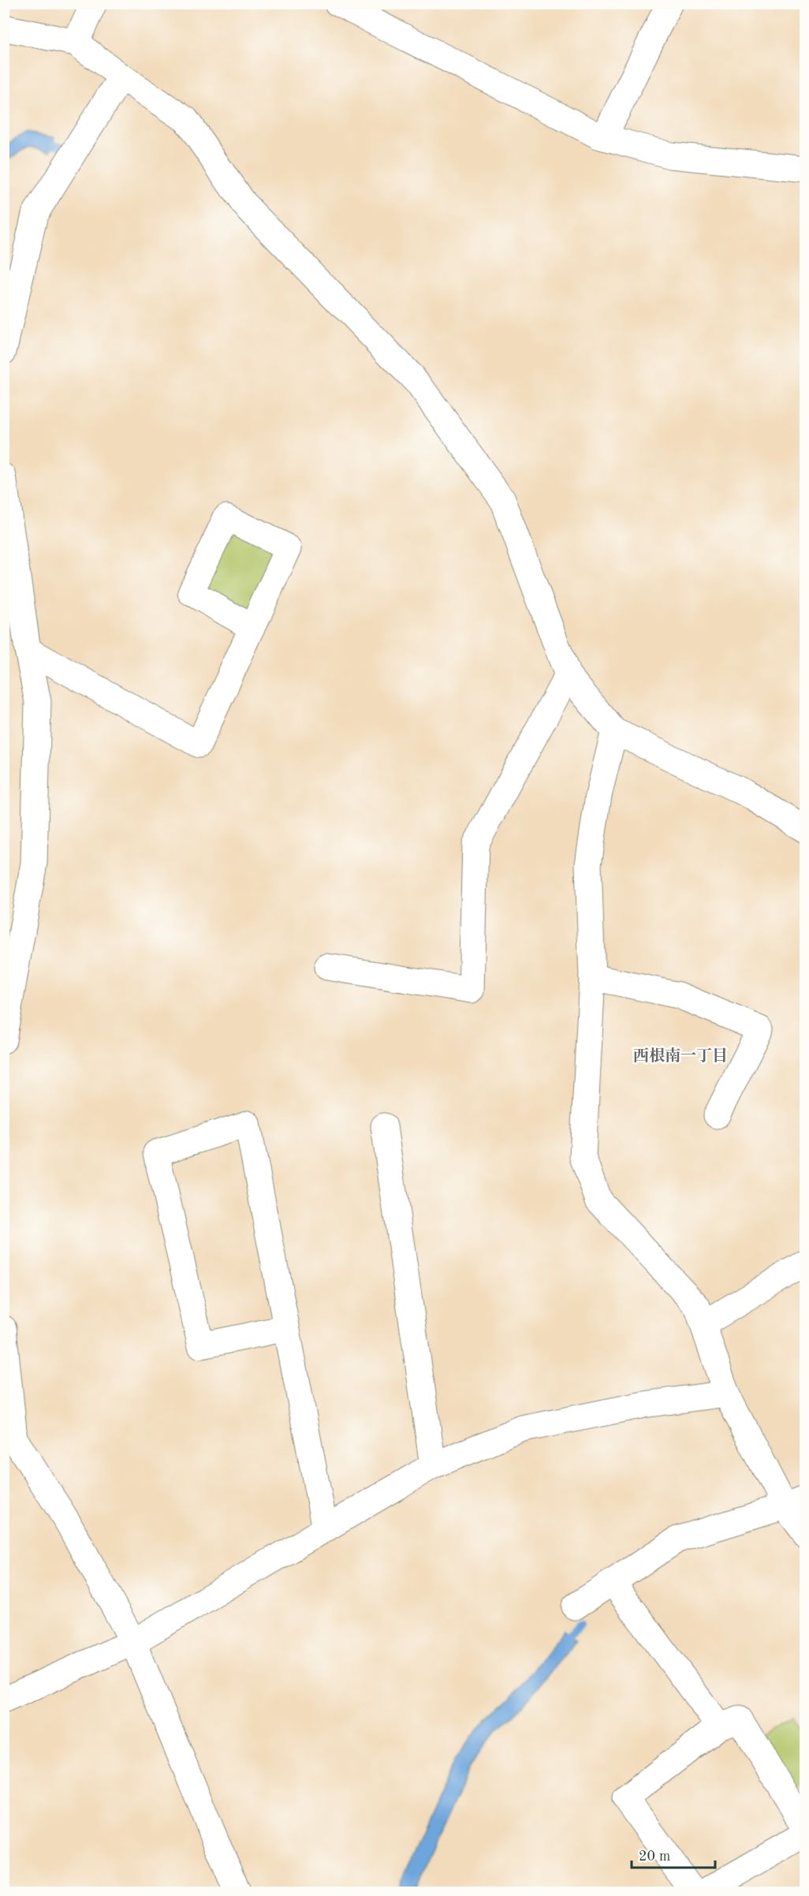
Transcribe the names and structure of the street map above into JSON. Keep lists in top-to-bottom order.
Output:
{
  "districts": ["西根南一丁目"],
  "scale_bar": "20 m"
}
